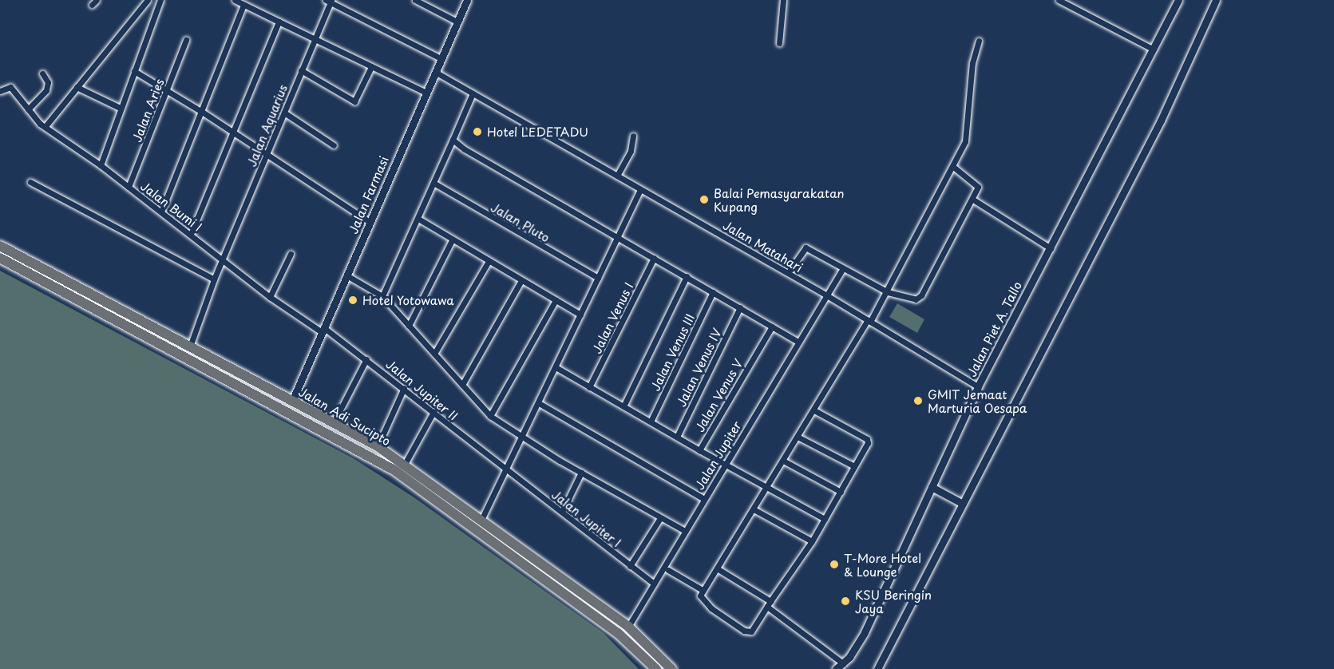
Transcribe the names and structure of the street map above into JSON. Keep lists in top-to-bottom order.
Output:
{
  "streets": {
    "highway": ["Jalan Adi Sucipto"],
    "main road": ["Jalan Farmasi", "Jalan Piet A. Tallo"],
    "street": [
      "Jalan Aries",
      "Jalan Aquarius",
      "Jalan Bumi I",
      "Jalan Pluto",
      "Jalan Matahari",
      "Jalan Venus I",
      "Jalan Venus III",
      "Jalan Venus IV",
      "Jalan Jupiter II",
      "Jalan Venus V",
      "Jalan Jupiter",
      "Jalan Jupiter I"
    ]
  },
  "crossings": [
    ["Jalan Aries", "Jalan Bumi I"],
    ["Jalan Aquarius", "Jalan Bumi I"],
    ["Jalan Aquarius", "Jalan Adi Sucipto"],
    ["Jalan Farmasi", "Jalan Bumi I"],
    ["Jalan Farmasi", "Jalan Matahari"],
    ["Jalan Farmasi", "Jalan Jupiter II"],
    ["Jalan Farmasi", "Jalan Adi Sucipto"],
    ["Jalan Bumi I", "Jalan Jupiter II"],
    ["Jalan Matahari", "Jalan Piet A. Tallo"],
    ["Jalan Matahari", "Jalan Jupiter"],
    ["Jalan Jupiter II", "Jalan Jupiter I"],
    ["Jalan Venus V", "Jalan Jupiter"],
    ["Jalan Adi Sucipto", "Jalan Jupiter"],
    ["Jalan Jupiter", "Jalan Jupiter I"]
  ],
  "places": [
    "Hotel LEDETADU",
    "Balai Pemasyarakatan Kupang",
    "Hotel Yotowawa",
    "GMIT Jemaat Marturia Oesapa",
    "T-More Hotel & Lounge",
    "KSU Beringin Jaya"
  ]
}
